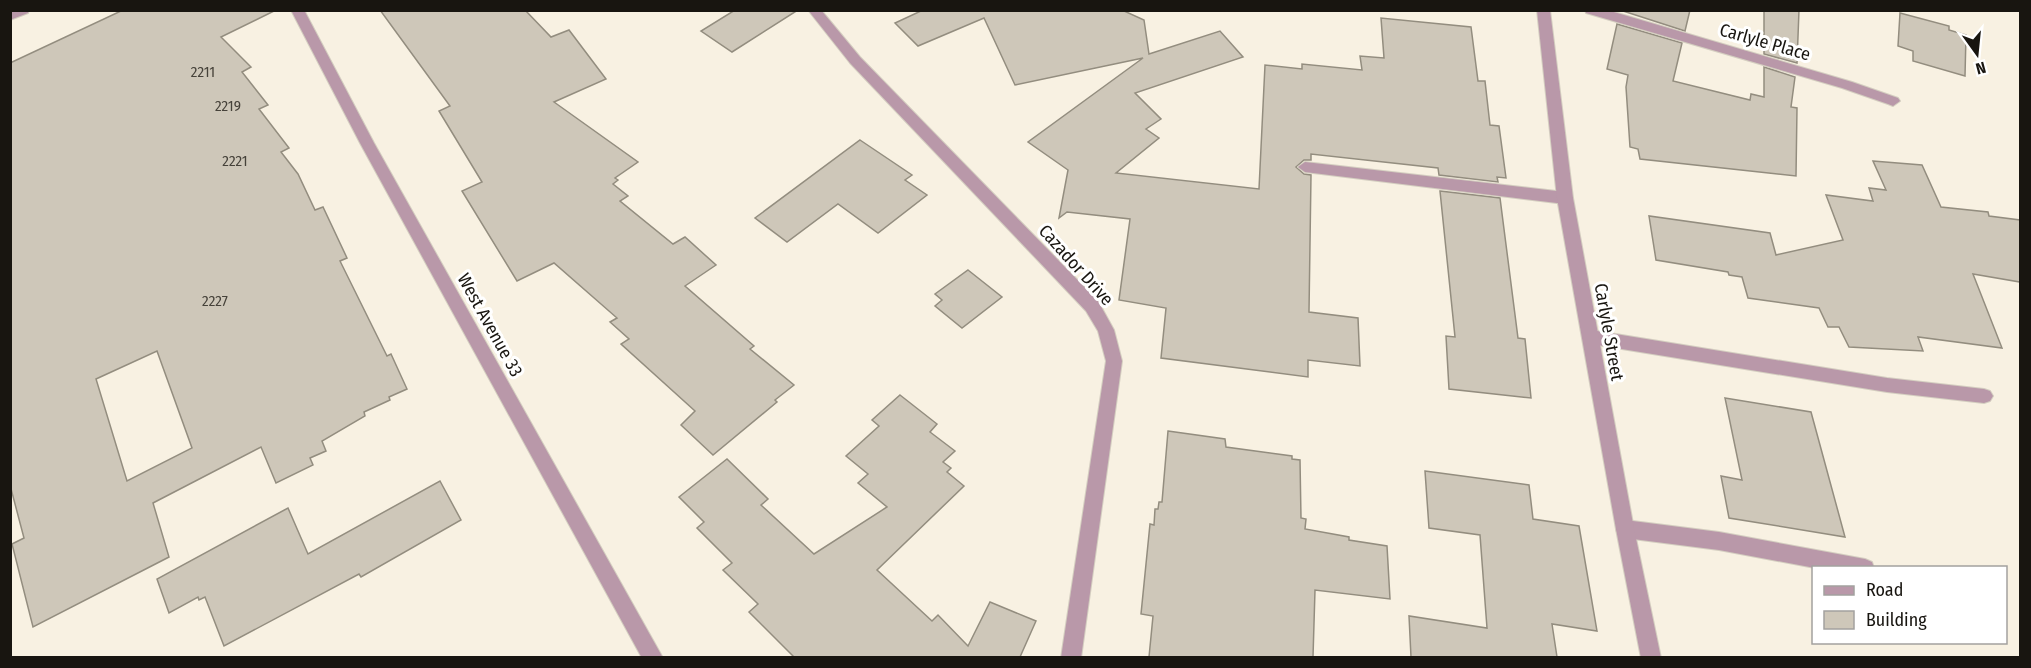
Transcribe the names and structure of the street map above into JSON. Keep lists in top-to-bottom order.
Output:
{
  "streets": {
    "street": [
      "Carlyle Place",
      "Cazador Drive",
      "West Avenue 33",
      "Carlyle Street"
    ]
  },
  "house_numbers": [
    "2211",
    "2219",
    "2221",
    "2227"
  ],
  "legend": ["Road", "Building"],
  "north": "bottom"
}
